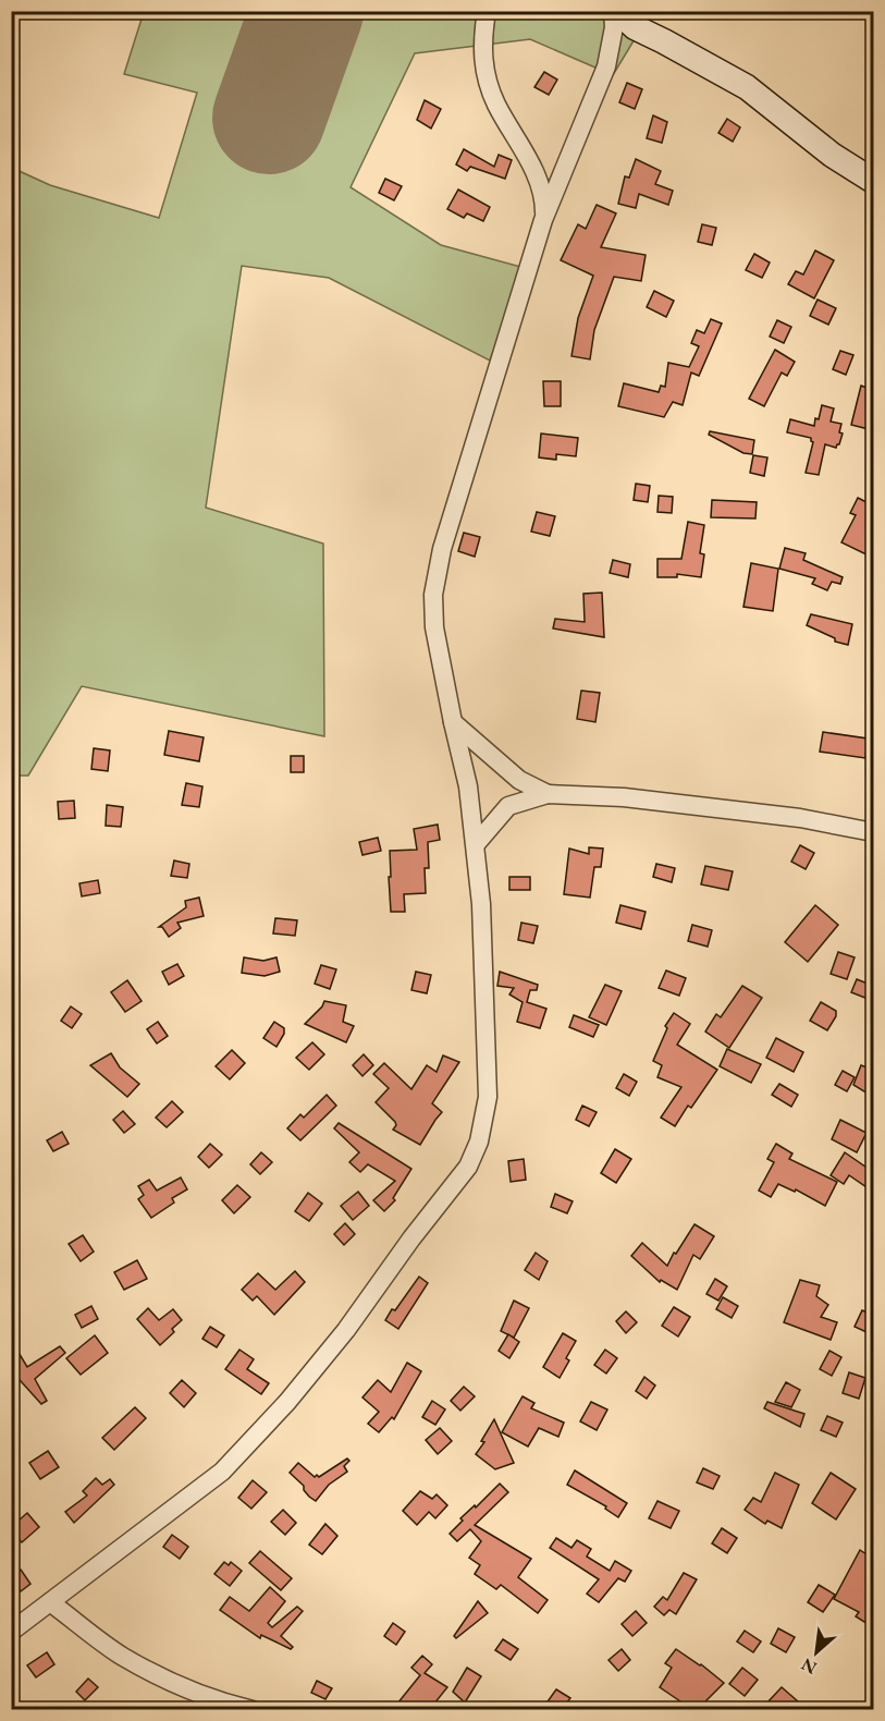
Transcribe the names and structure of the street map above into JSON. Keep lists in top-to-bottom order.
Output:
{
  "north": "bottom left"
}
